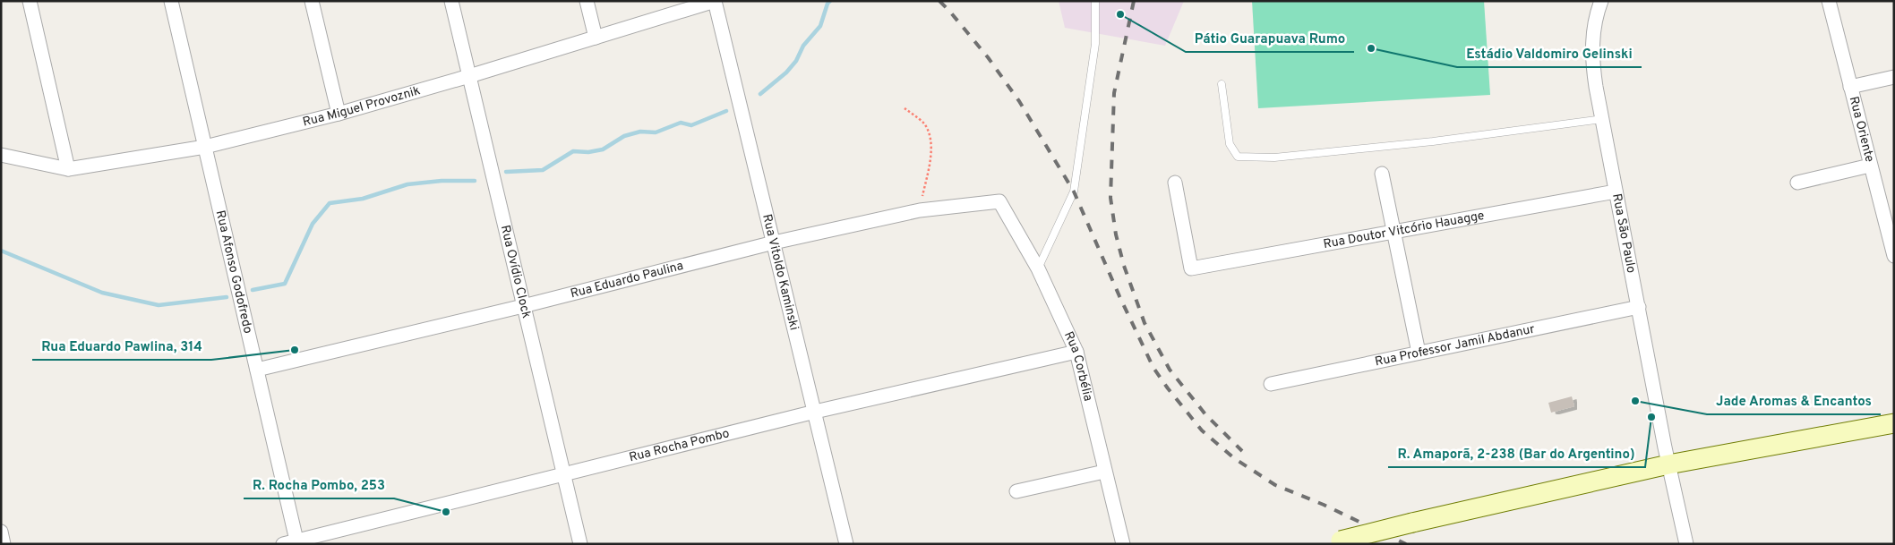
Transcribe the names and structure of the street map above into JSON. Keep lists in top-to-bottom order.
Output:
{
  "streets": {
    "street": [
      "Rua Miguel Provoznik",
      "Rua Oriente",
      "Rua Doutor Vitcório Hauagge",
      "Rua São Paulo",
      "Rua Afonso Godofredo",
      "Rua Vitoldo Kaminski",
      "Rua Ovídio Clock",
      "Rua Eduardo Paulina",
      "Rua Professor Jamil Abdanur",
      "Rua Corbélia",
      "Rua Rocha Pombo"
    ]
  },
  "crossings": [
    ["Rua Miguel Provoznik", "Rua Afonso Godofredo"],
    ["Rua Miguel Provoznik", "Rua Vitoldo Kaminski"],
    ["Rua Miguel Provoznik", "Rua Ovídio Clock"],
    ["Rua Doutor Vitcório Hauagge", "Rua São Paulo"],
    ["Rua São Paulo", "Rua Professor Jamil Abdanur"],
    ["Rua Afonso Godofredo", "Rua Eduardo Paulina"],
    ["Rua Afonso Godofredo", "Rua Rocha Pombo"],
    ["Rua Vitoldo Kaminski", "Rua Eduardo Paulina"],
    ["Rua Vitoldo Kaminski", "Rua Rocha Pombo"],
    ["Rua Ovídio Clock", "Rua Eduardo Paulina"],
    ["Rua Ovídio Clock", "Rua Rocha Pombo"],
    ["Rua Eduardo Paulina", "Rua Corbélia"],
    ["Rua Corbélia", "Rua Rocha Pombo"]
  ],
  "places": [
    "Pátio Guarapuava Rumo",
    "Estádio Valdomiro Gelinski",
    "Rua Eduardo Pawlina, 314",
    "Jade Aromas & Encantos",
    "R. Amaporã, 2-238 (Bar do Argentino)",
    "R. Rocha Pombo, 253"
  ]
}
